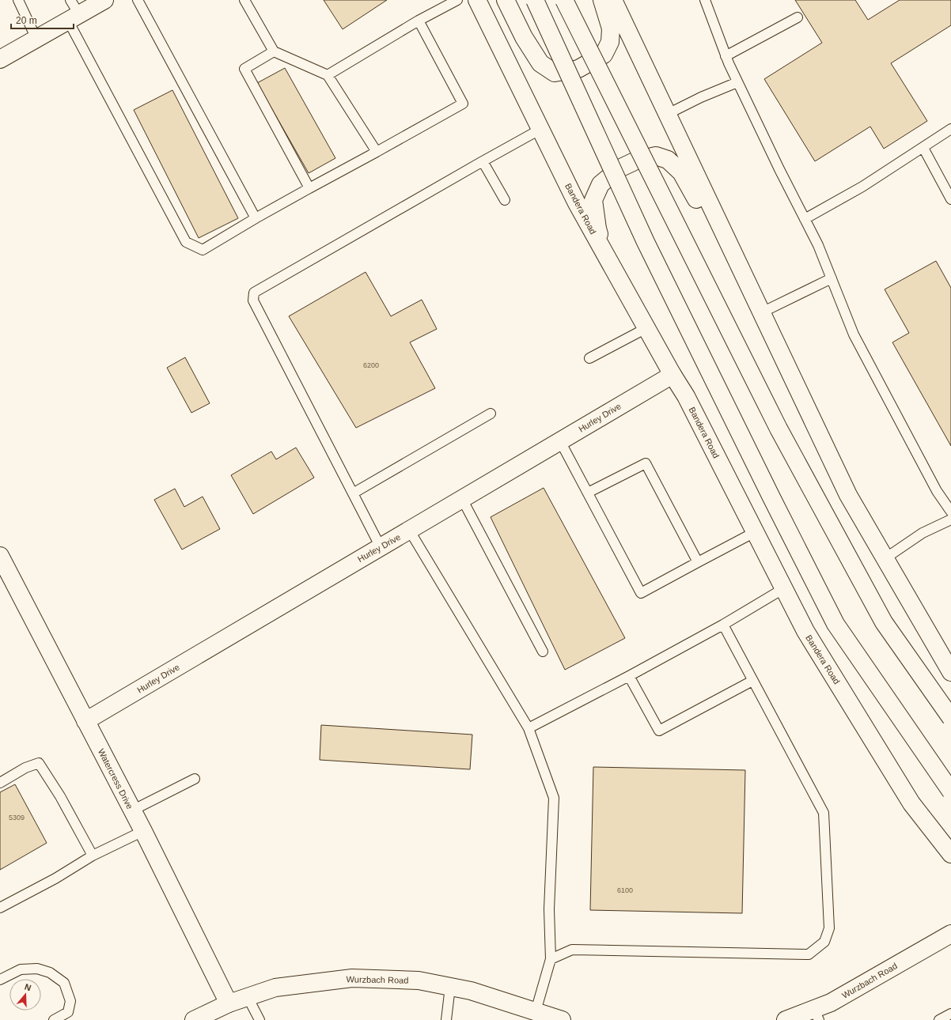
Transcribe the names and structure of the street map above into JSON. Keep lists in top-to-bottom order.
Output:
{
  "streets": {
    "main road": [
      "Bandera Road",
      "Hurley Drive",
      "Watercress Drive",
      "Wurzbach Road"
    ]
  },
  "crossings": [
    ["Bandera Road", "Hurley Drive"],
    ["Hurley Drive", "Watercress Drive"],
    ["Watercress Drive", "Wurzbach Road"]
  ],
  "house_numbers": ["6200", "5309", "6100"],
  "scale_bar": "20 m",
  "north": "top"
}
